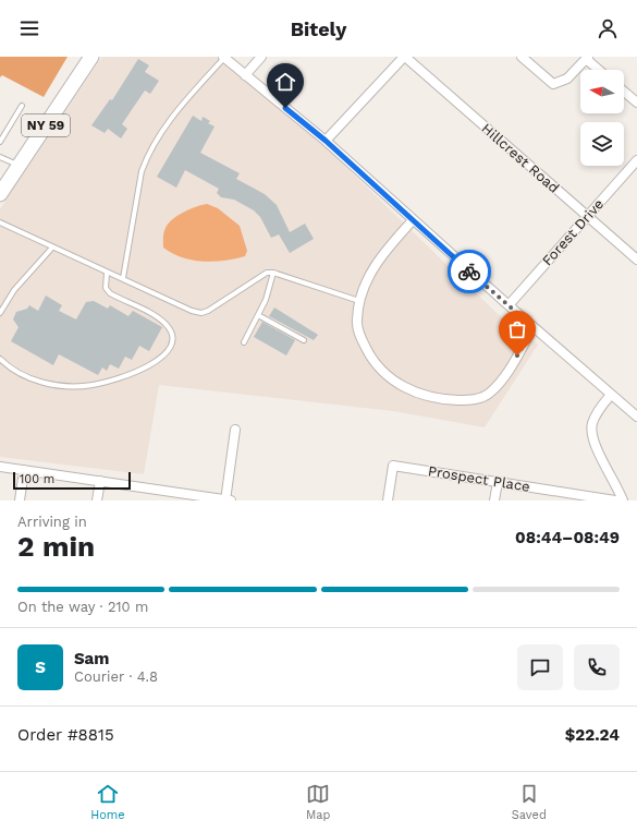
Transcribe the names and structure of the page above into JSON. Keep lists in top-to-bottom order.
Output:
{
  "streets": {
    "main road": ["NY 59"],
    "street": ["Hillcrest Road", "Forest Drive", "Prospect Place"]
  },
  "crossings": [
    ["Hillcrest Road", "Forest Drive"]
  ],
  "scale_bar": "100 m",
  "north": "left",
  "page": {
    "header": "Bitely",
    "scale": "100 m",
    "heading": ["2 min", "Arriving in", "08:44–08:49"],
    "panel": [
      "Sam",
      "Courier · 4.8",
      "Order #8815",
      "$22.24"
    ],
    "bar": "On the way · 210 m",
    "round": "S",
    "tabs": ["Home", "Map", "Saved"]
  }
}
